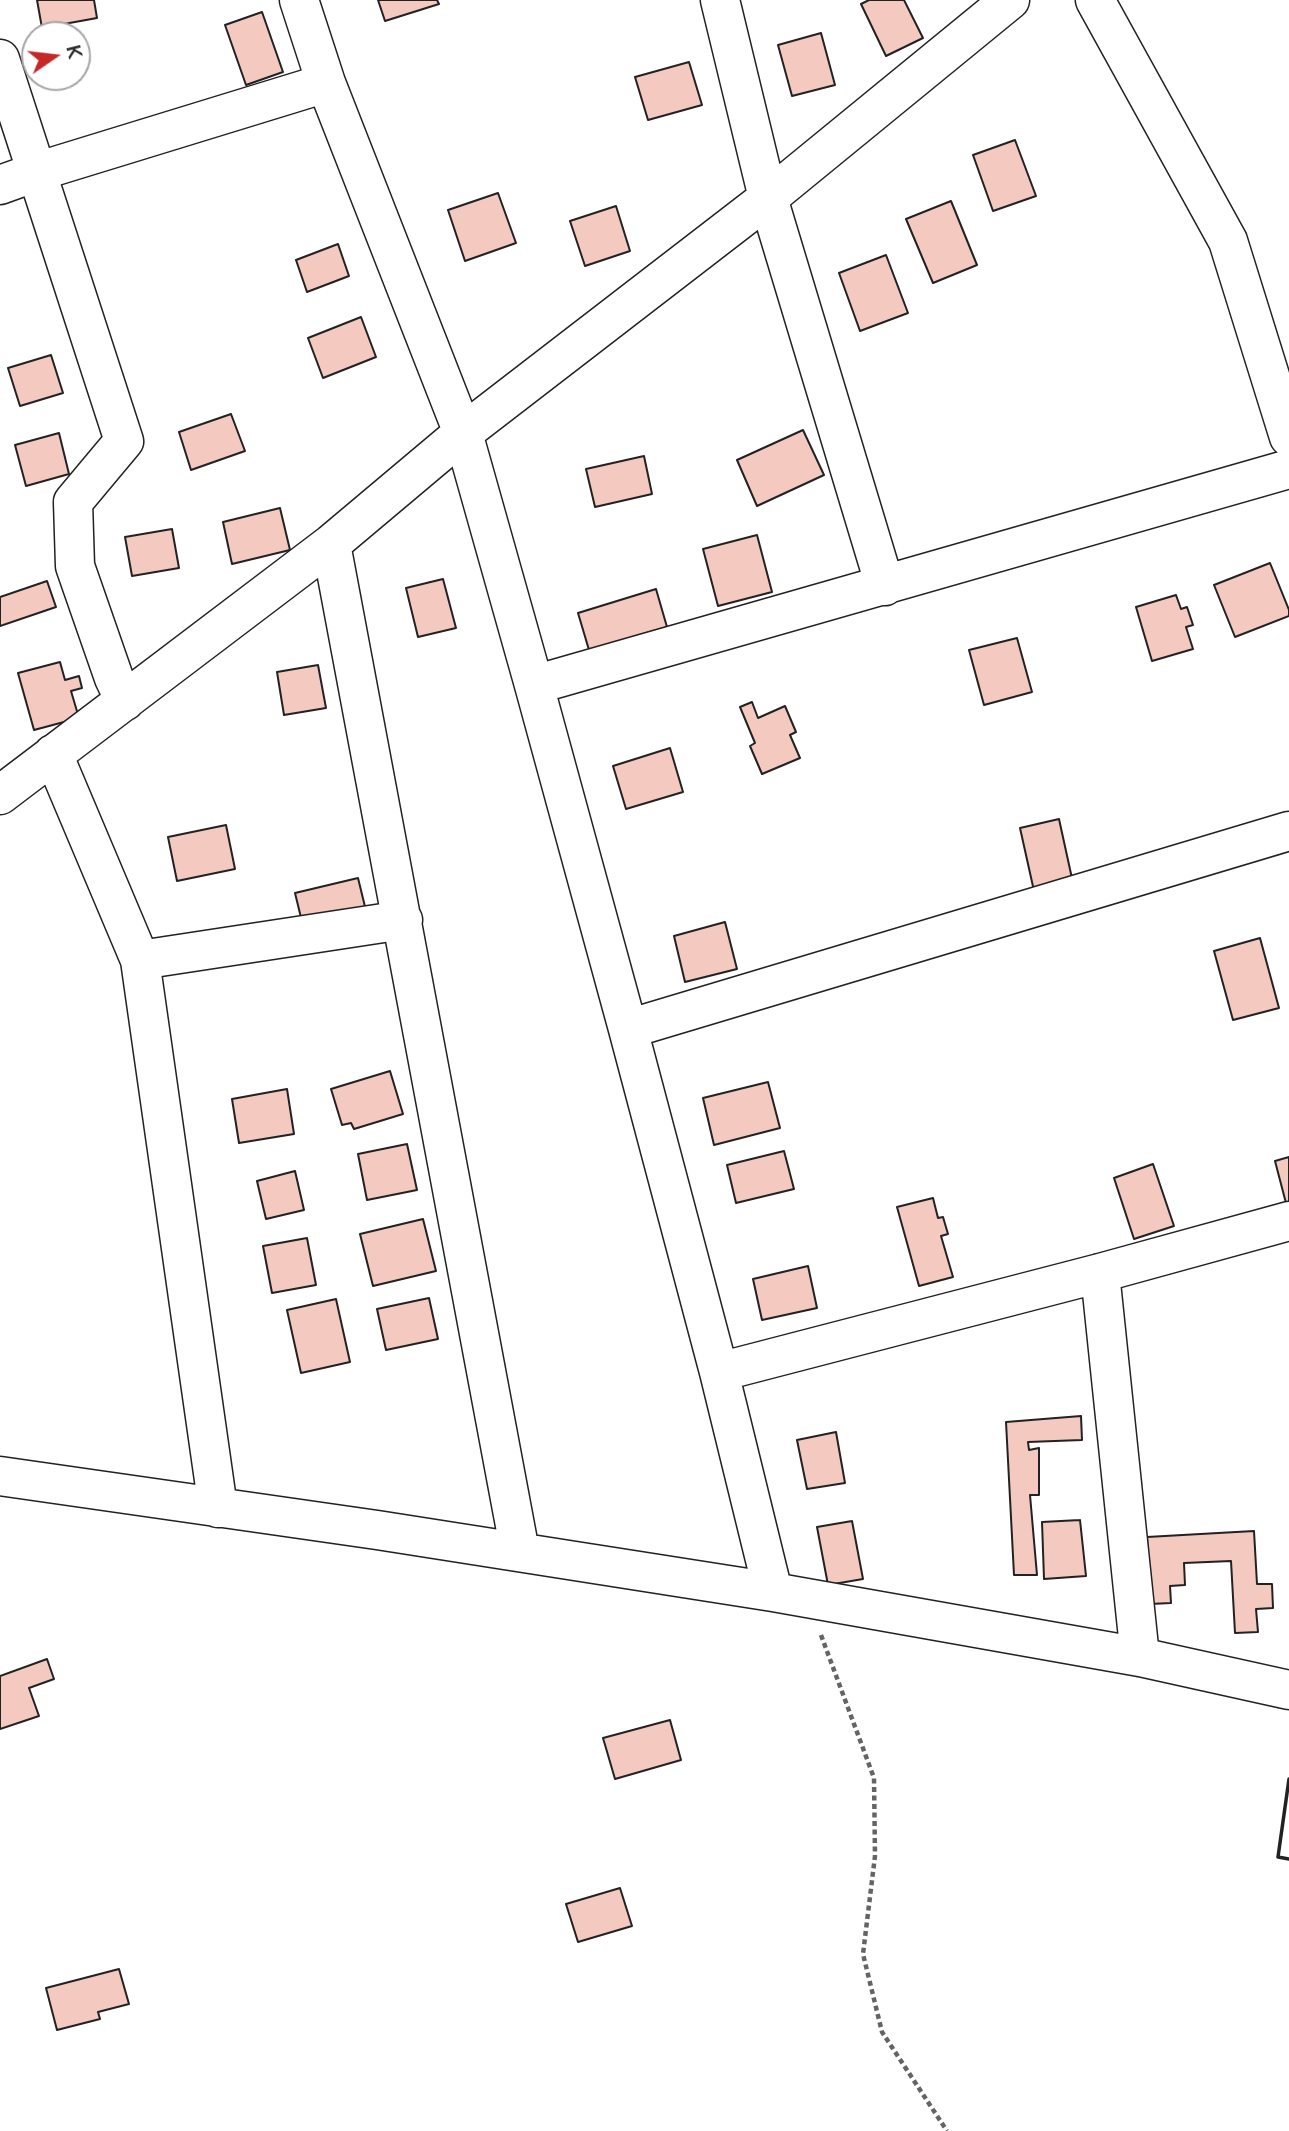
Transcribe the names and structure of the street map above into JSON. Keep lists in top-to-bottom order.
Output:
{
  "north": "right"
}
